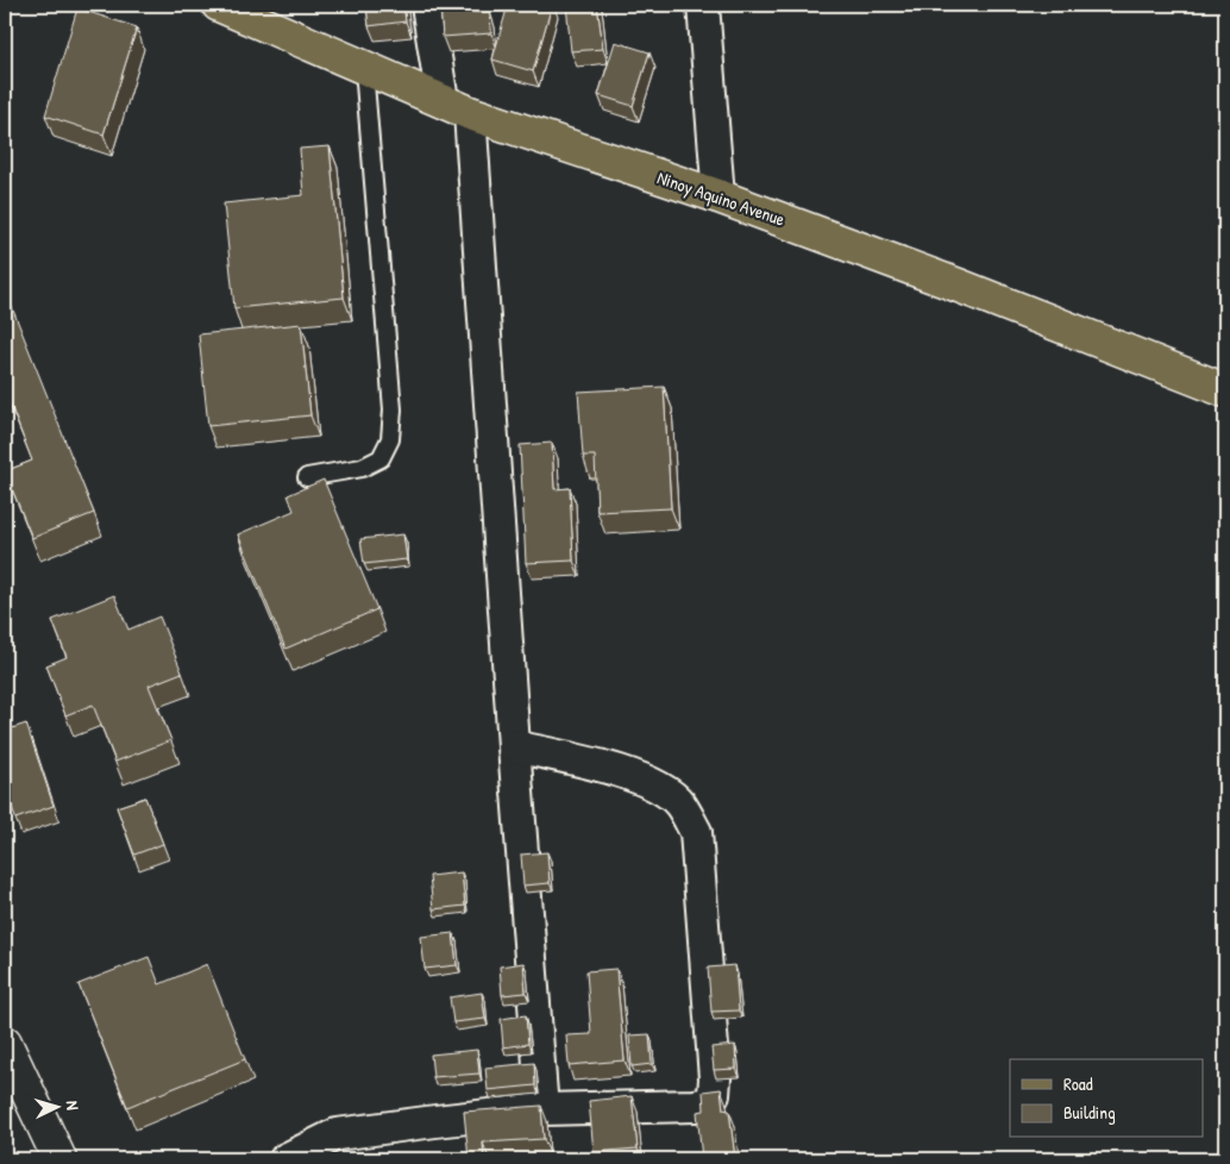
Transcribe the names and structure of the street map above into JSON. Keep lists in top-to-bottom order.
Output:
{
  "streets": {
    "main road": ["Ninoy Aquino Avenue"]
  },
  "legend": ["Road", "Building"],
  "north": "right"
}
